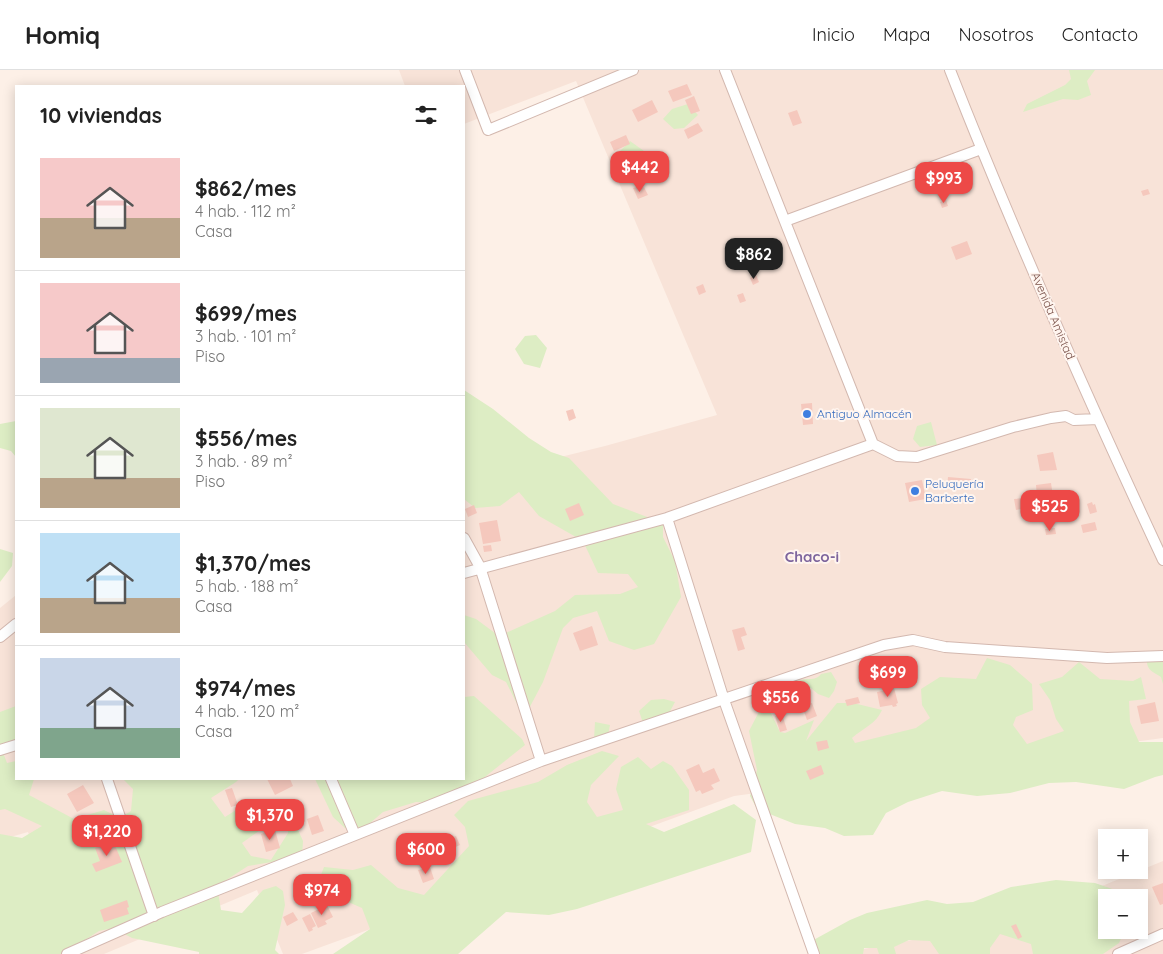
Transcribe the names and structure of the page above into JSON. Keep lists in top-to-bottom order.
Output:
{
  "streets": {
    "street": ["Avenida Amistad"]
  },
  "districts": ["Chaco-i"],
  "places": ["Antiguo Almacén", "Peluquería Barberte"],
  "page": {
    "header": "Homiq",
    "nav": [
      "Inicio",
      "Mapa",
      "Nosotros",
      "Contacto"
    ],
    "heading": "10 viviendas",
    "list": [
      {
        "name": "$862/mes",
        "note": "4 hab. · 112 m² · Casa"
      },
      {
        "name": "$699/mes",
        "note": "3 hab. · 101 m² · Piso"
      },
      {
        "name": "$556/mes",
        "note": "3 hab. · 89 m² · Piso"
      },
      {
        "name": "$1,370/mes",
        "note": "5 hab. · 188 m² · Casa"
      },
      {
        "name": "$974/mes",
        "note": "4 hab. · 120 m² · Casa"
      }
    ],
    "price": [
      "$442",
      "$993",
      "$862",
      "$525",
      "$699",
      "$556",
      "$1,370",
      "$1,220",
      "$600",
      "$974"
    ],
    "map_buttons": ["+", "−"]
  }
}
